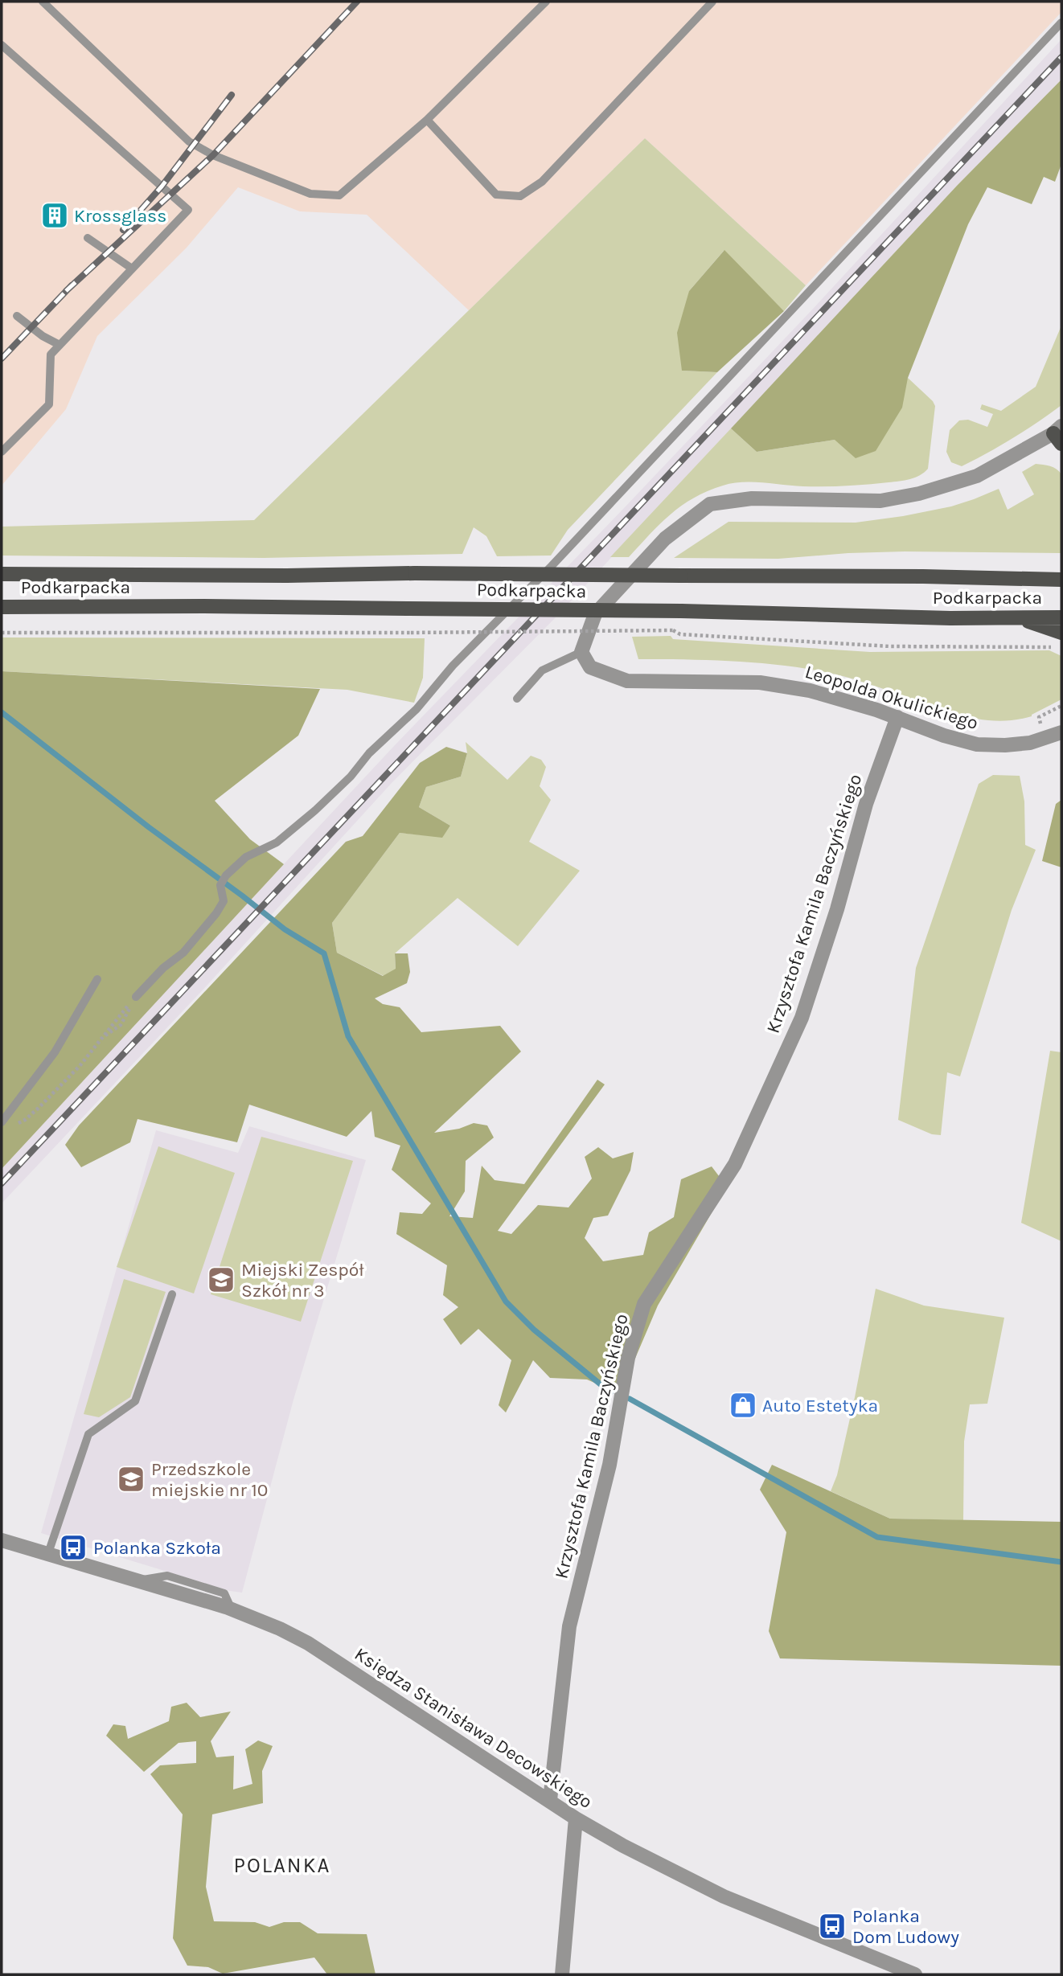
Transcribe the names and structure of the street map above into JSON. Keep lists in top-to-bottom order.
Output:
{
  "streets": {
    "main road": ["Podkarpacka"],
    "street": ["Leopolda Okulickiego", "Krzysztofa Kamila Baczyńskiego", "Księdza Stanisława Decowskiego"]
  },
  "crossings": [
    ["Leopolda Okulickiego", "Krzysztofa Kamila Baczyńskiego"],
    ["Krzysztofa Kamila Baczyńskiego", "Księdza Stanisława Decowskiego"]
  ],
  "districts": ["POLANKA"],
  "places": {
    "building": ["Krossglass"],
    "school or university": ["Miejski Zespół Szkół nr 3", "Przedszkole miejskie nr 10"],
    "shop": ["Auto Estetyka"],
    "bus stop": ["Polanka Szkoła", "Polanka Dom Ludowy"]
  }
}
